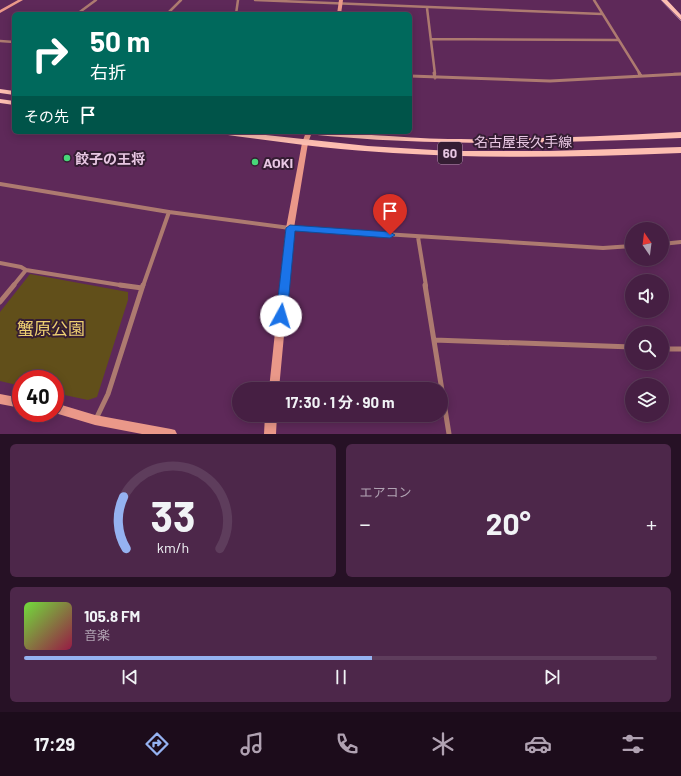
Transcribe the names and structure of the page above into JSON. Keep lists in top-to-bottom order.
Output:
{
  "streets": {
    "main road": ["名古屋長久手線", "60"]
  },
  "parks": ["蟹原公園"],
  "places": ["餃子の王将", "AOKI"],
  "north": "top",
  "page": {
    "turn": ["50 m", "右折"],
    "then": "その先",
    "limit": "40",
    "trip": "17:30 · 1 分 · 90 m",
    "tile": "エアコン",
    "heat": ["−", "20°", "+"],
    "song": ["105.8 FM", "音楽"],
    "tabs": "17:29",
    "gauge": ["33", "km/h"]
  }
}
